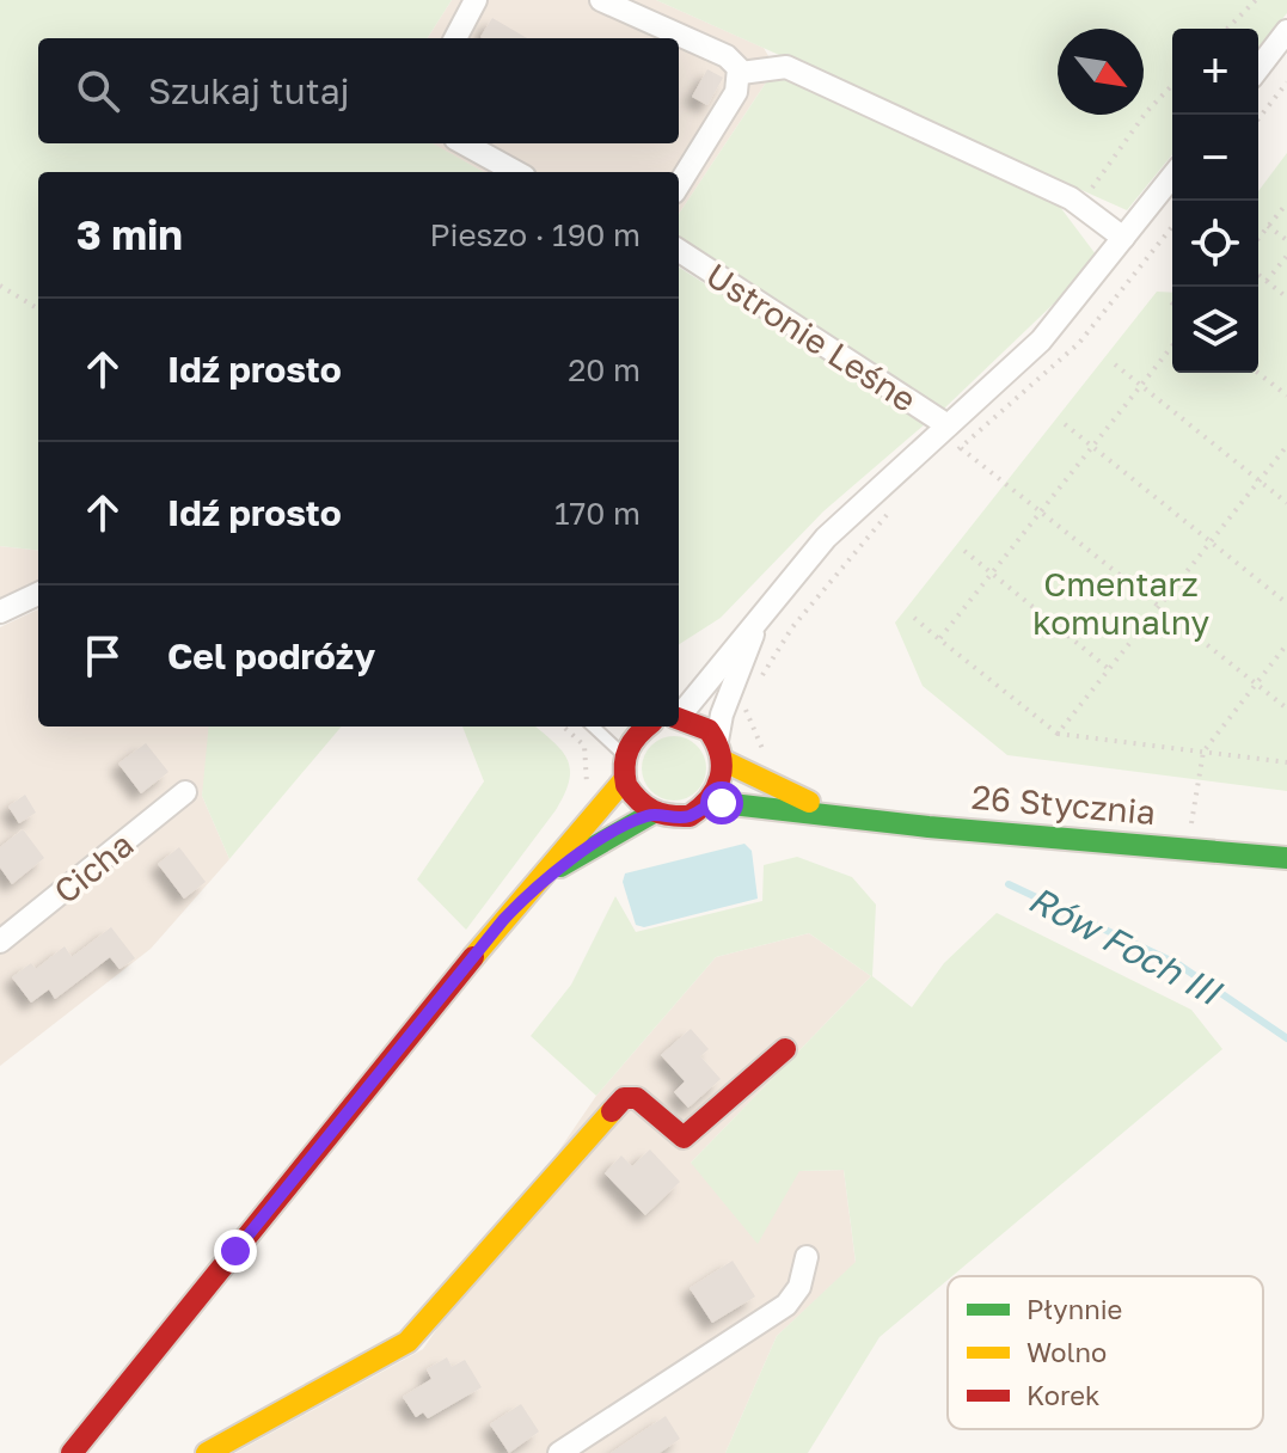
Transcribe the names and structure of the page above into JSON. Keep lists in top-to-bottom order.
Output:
{
  "streets": {
    "street": ["Ustronie Leśne", "26 Stycznia", "Cicha"]
  },
  "water": ["Rów Foch III"],
  "parks": ["Cmentarz komunalny"],
  "legend": ["Płynnie", "Wolno", "Korek"],
  "north": "bottom right",
  "page": {
    "map_buttons": ["+", "−"],
    "search": "Szukaj tutaj",
    "heading": ["3 min", "Pieszo · 190 m"],
    "list": [
      ["Idź prosto", "20 m"],
      ["Idź prosto", "170 m"],
      "Cel podróży"
    ]
  }
}
